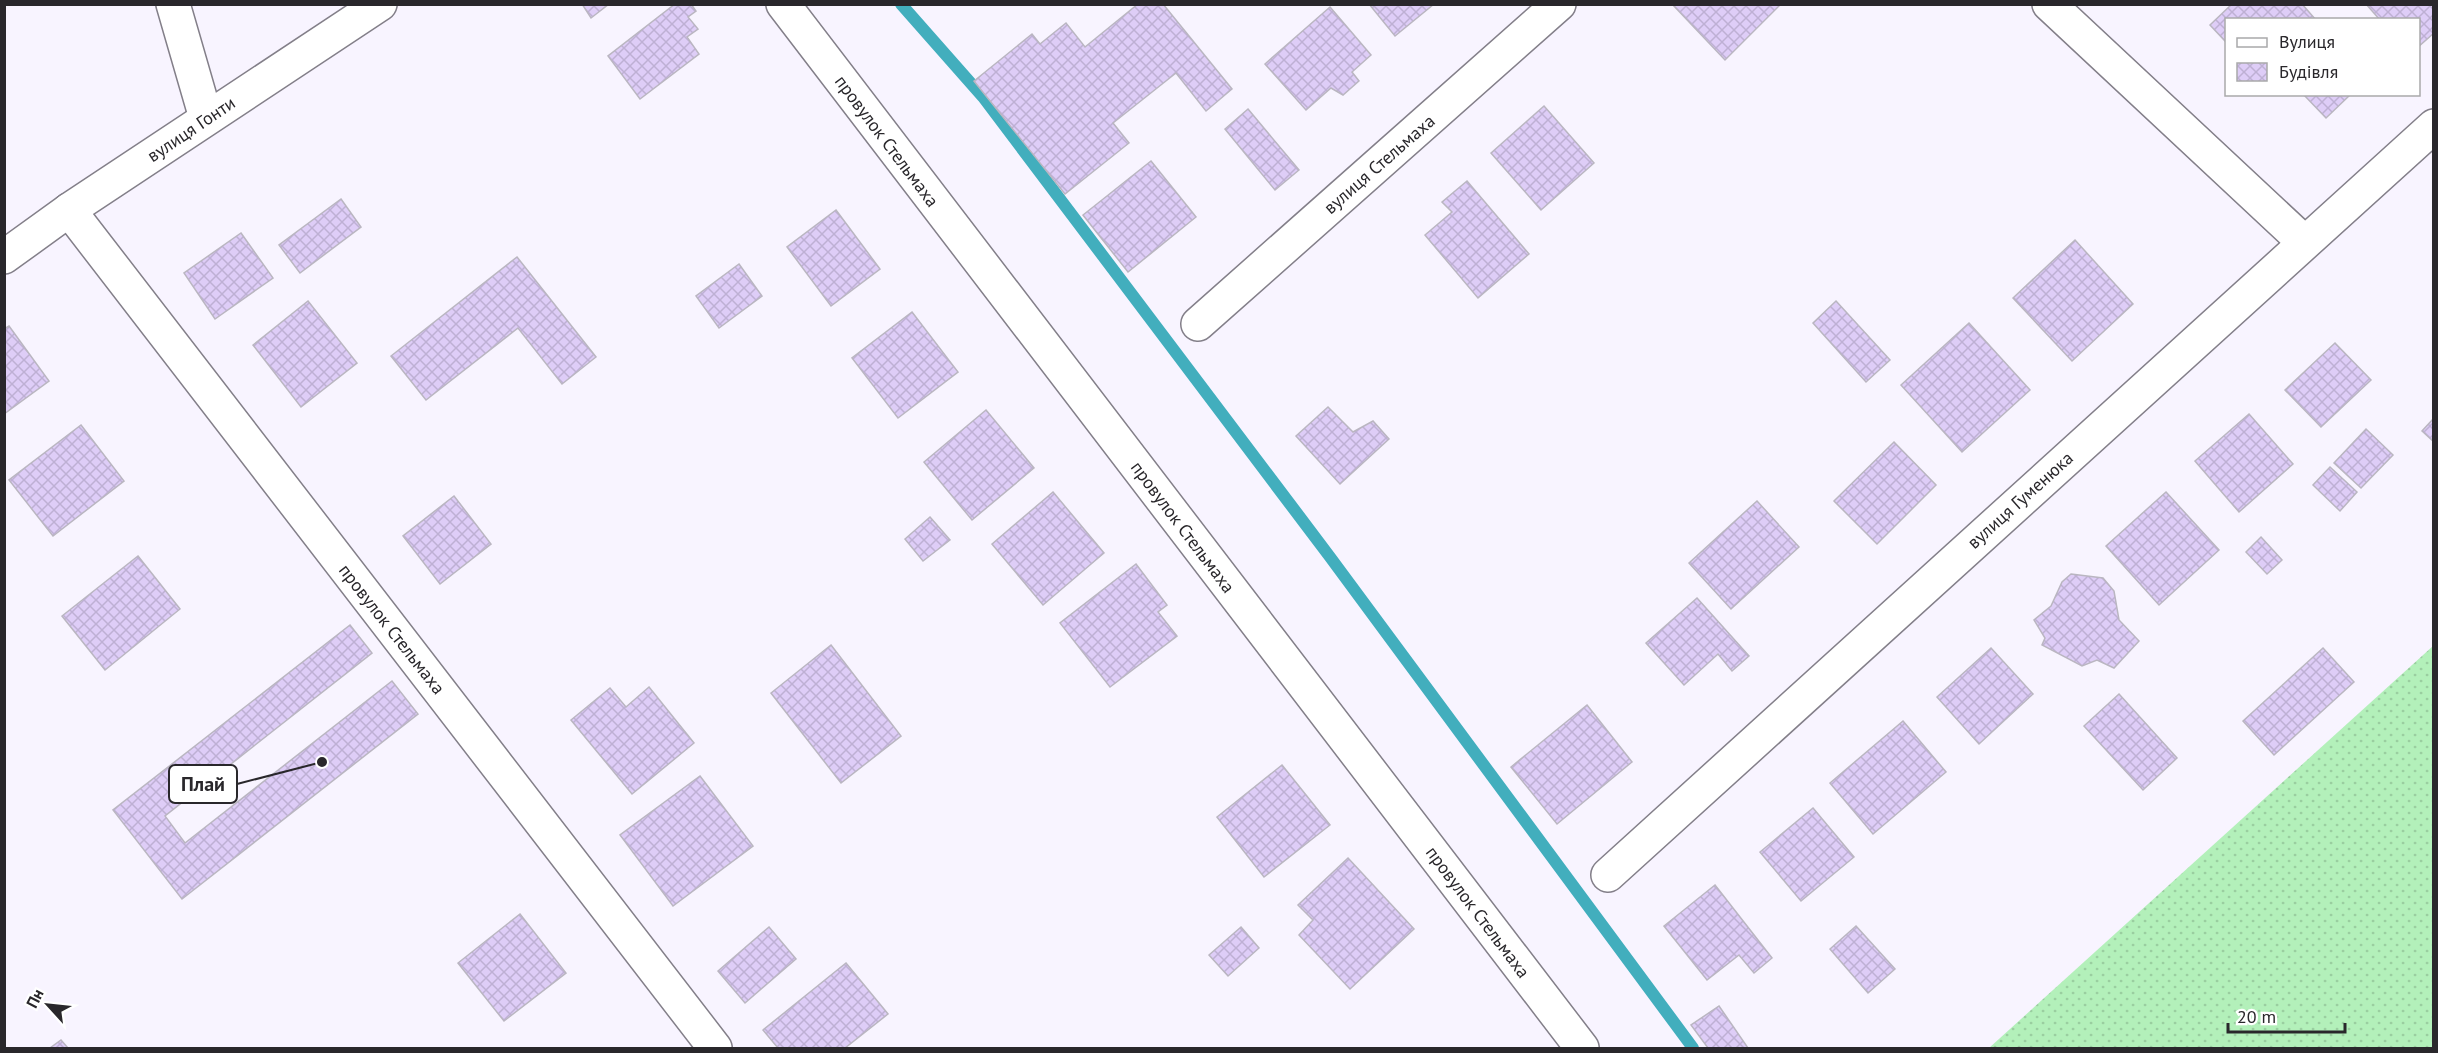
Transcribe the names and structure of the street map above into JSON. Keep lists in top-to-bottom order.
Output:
{
  "streets": {
    "street": [
      "вулиця Гонти",
      "провулок Стельмаха",
      "вулиця Стельмаха",
      "вулиця Гуменюка"
    ]
  },
  "crossings": [
    ["вулиця Гонти", "провулок Стельмаха"]
  ],
  "places": ["Плай"],
  "legend": ["Вулиця", "Будівля"],
  "scale_bar": "20 m",
  "north": "top left"
}
